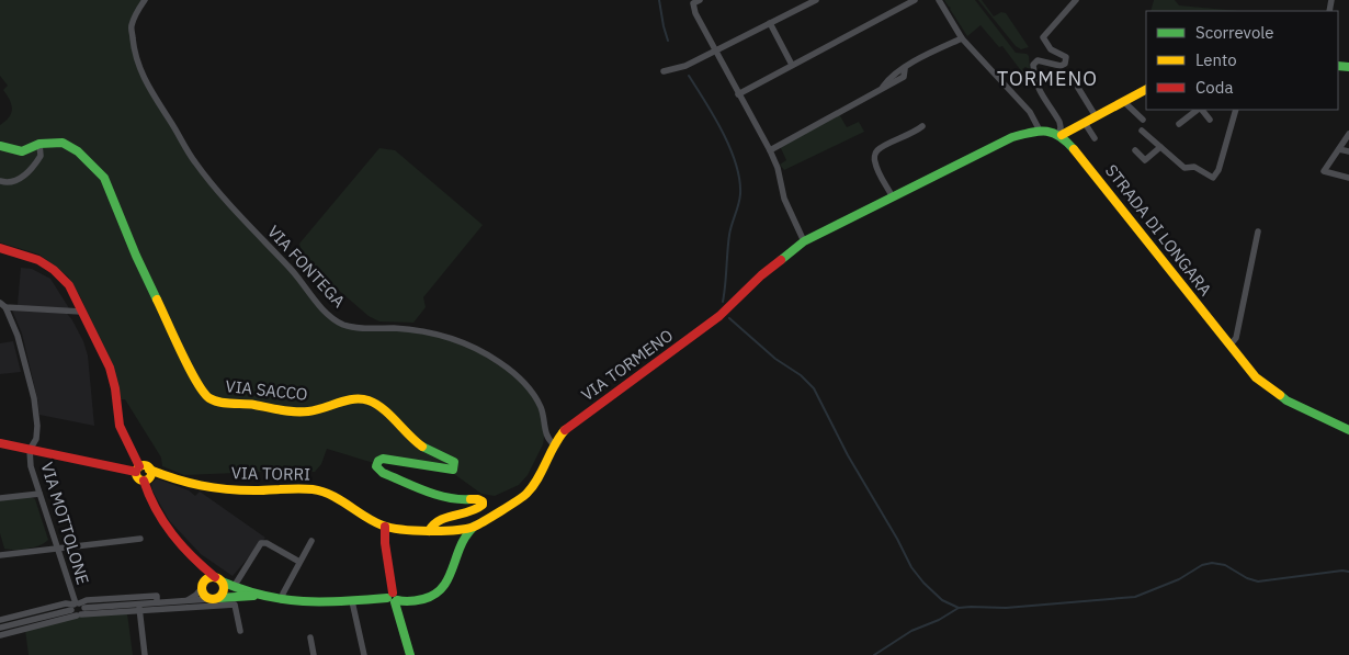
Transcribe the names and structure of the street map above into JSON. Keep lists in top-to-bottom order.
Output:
{
  "streets": {
    "main road": [
      "STRADA DI LONGARA",
      "VIA TORMENO",
      "VIA SACCO",
      "VIA TORRI"
    ],
    "street": ["VIA FONTEGA", "VIA MOTTOLONE"]
  },
  "crossings": [
    ["STRADA DI LONGARA", "VIA TORMENO"],
    ["VIA FONTEGA", "VIA TORMENO"],
    ["VIA TORMENO", "VIA SACCO"],
    ["VIA TORMENO", "VIA TORRI"]
  ],
  "districts": ["TORMENO"],
  "legend": ["Scorrevole", "Lento", "Coda"]
}
